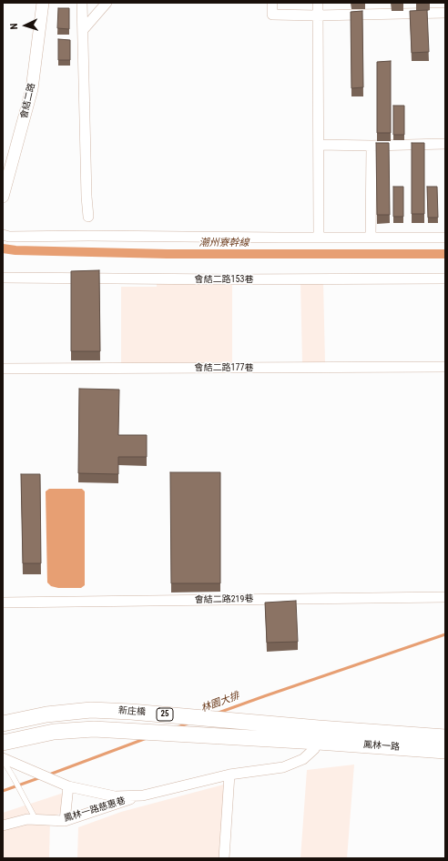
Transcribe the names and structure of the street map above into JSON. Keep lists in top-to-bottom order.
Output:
{
  "streets": {
    "main road": ["新庄橋", "25", "鳳林一路"],
    "street": [
      "會結二路",
      "會結二路153巷",
      "會結二路177巷",
      "會結二路219巷",
      "鳳林一路慈惠巷"
    ]
  },
  "crossings": [
    ["新庄橋", "鳳林一路"]
  ],
  "water": ["潮州寮幹線", "林園大排"],
  "north": "left"
}
